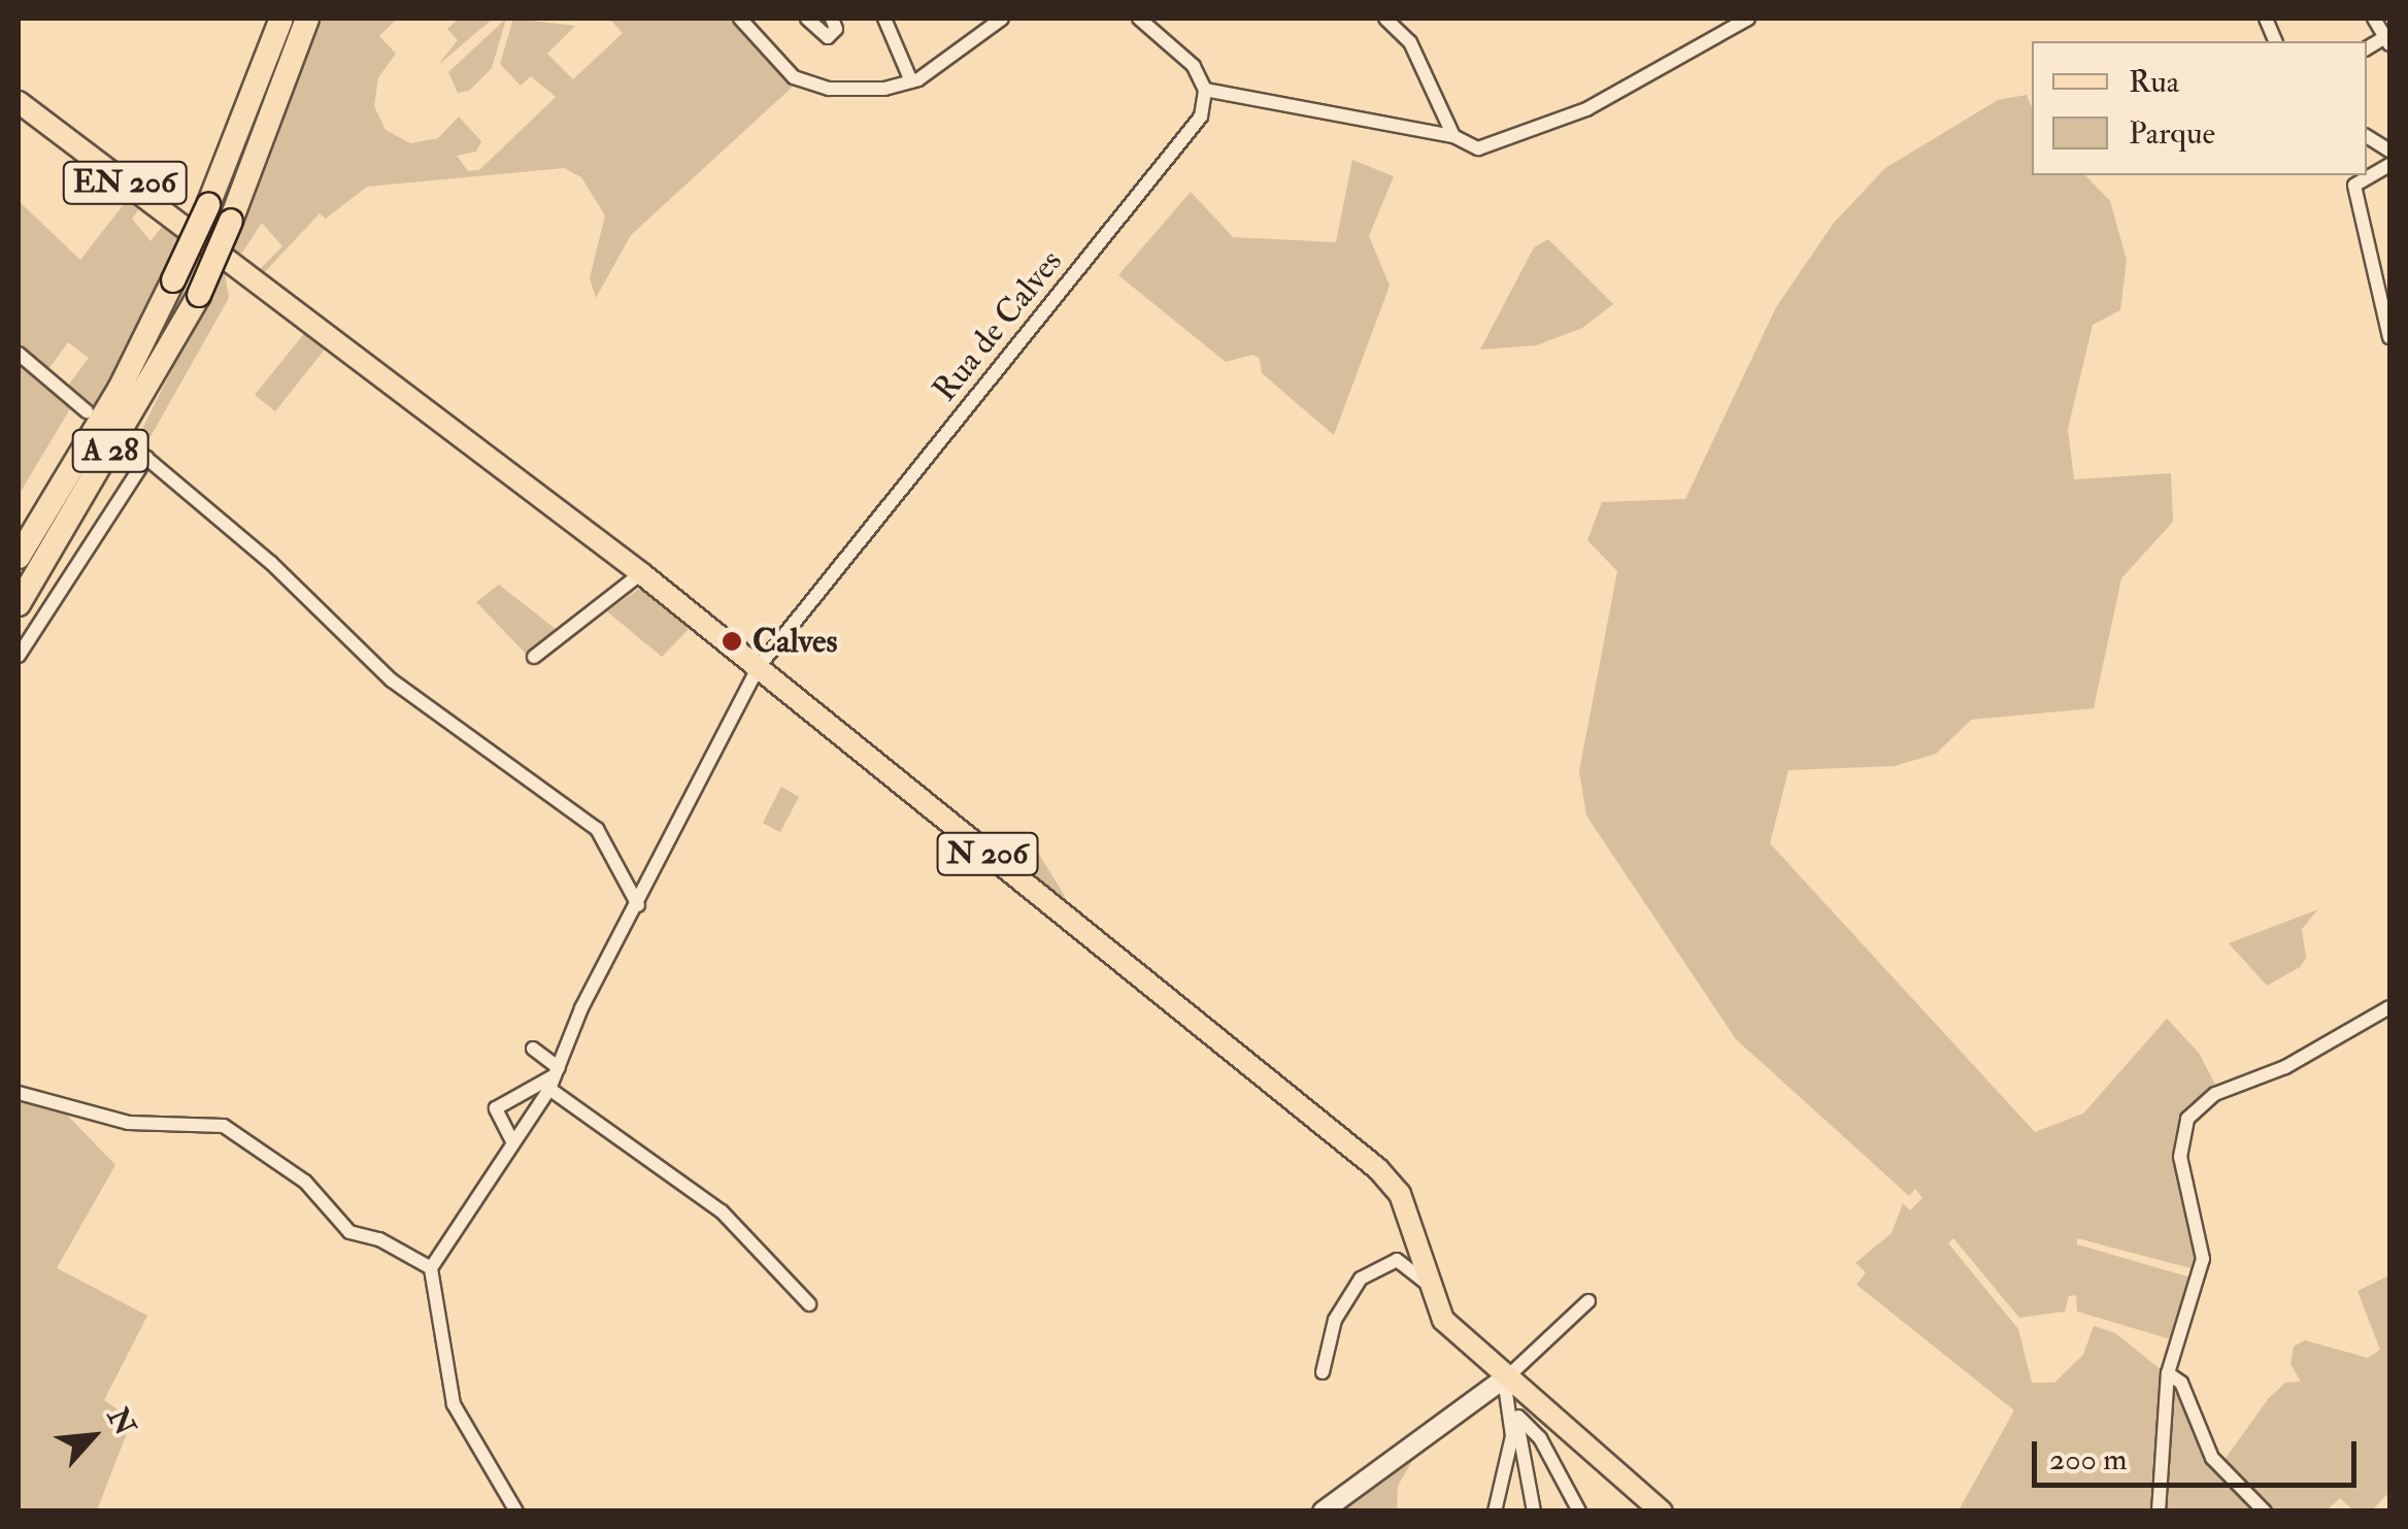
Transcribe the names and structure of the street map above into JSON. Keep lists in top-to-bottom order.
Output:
{
  "streets": {
    "highway": ["A 28"],
    "main road": ["EN 206", "N 206"],
    "street": ["Rua de Calves"]
  },
  "crossings": [
    ["EN 206", "N 206"],
    ["Rua de Calves", "N 206"]
  ],
  "places": ["Calves"],
  "legend": ["Rua", "Parque"],
  "scale_bar": "200 m",
  "north": "top right"
}
